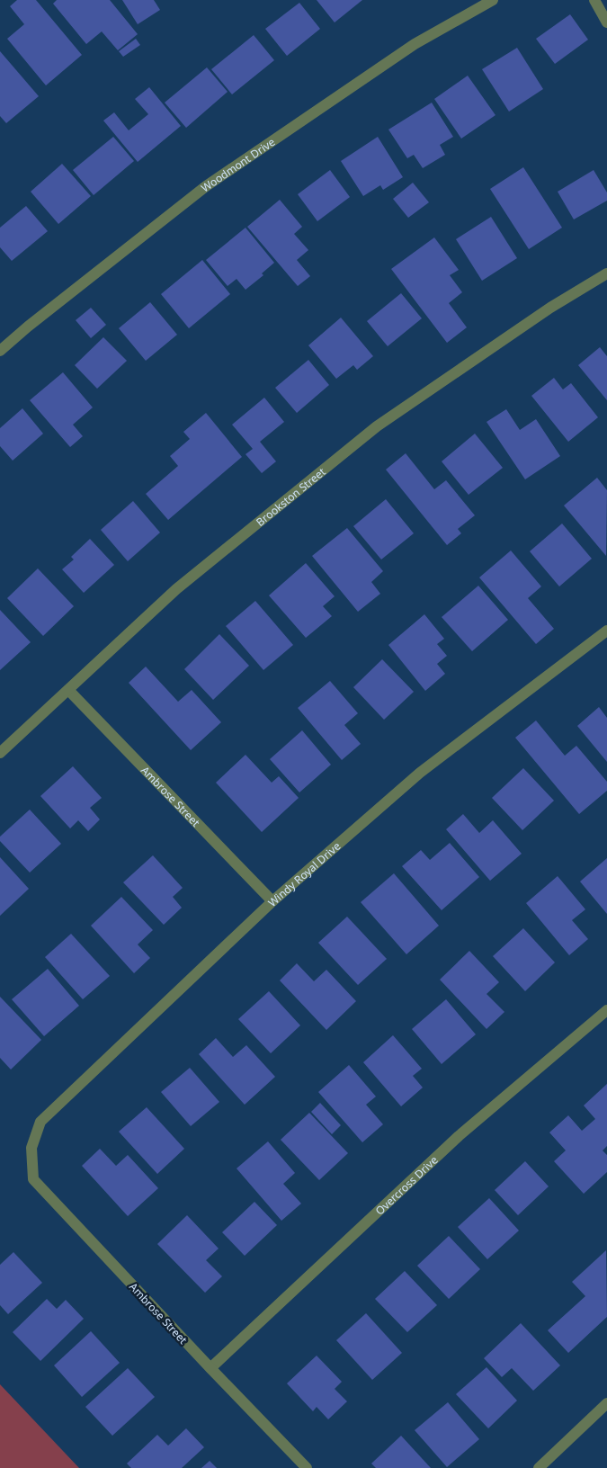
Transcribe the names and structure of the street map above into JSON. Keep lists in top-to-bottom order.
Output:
{
  "streets": {
    "street": [
      "Woodmont Drive",
      "Brookston Street",
      "Ambrose Street",
      "Windy Royal Drive",
      "Overcross Drive"
    ]
  },
  "crossings": [
    ["Brookston Street", "Ambrose Street"],
    ["Ambrose Street", "Windy Royal Drive"],
    ["Ambrose Street", "Overcross Drive"]
  ]
}
